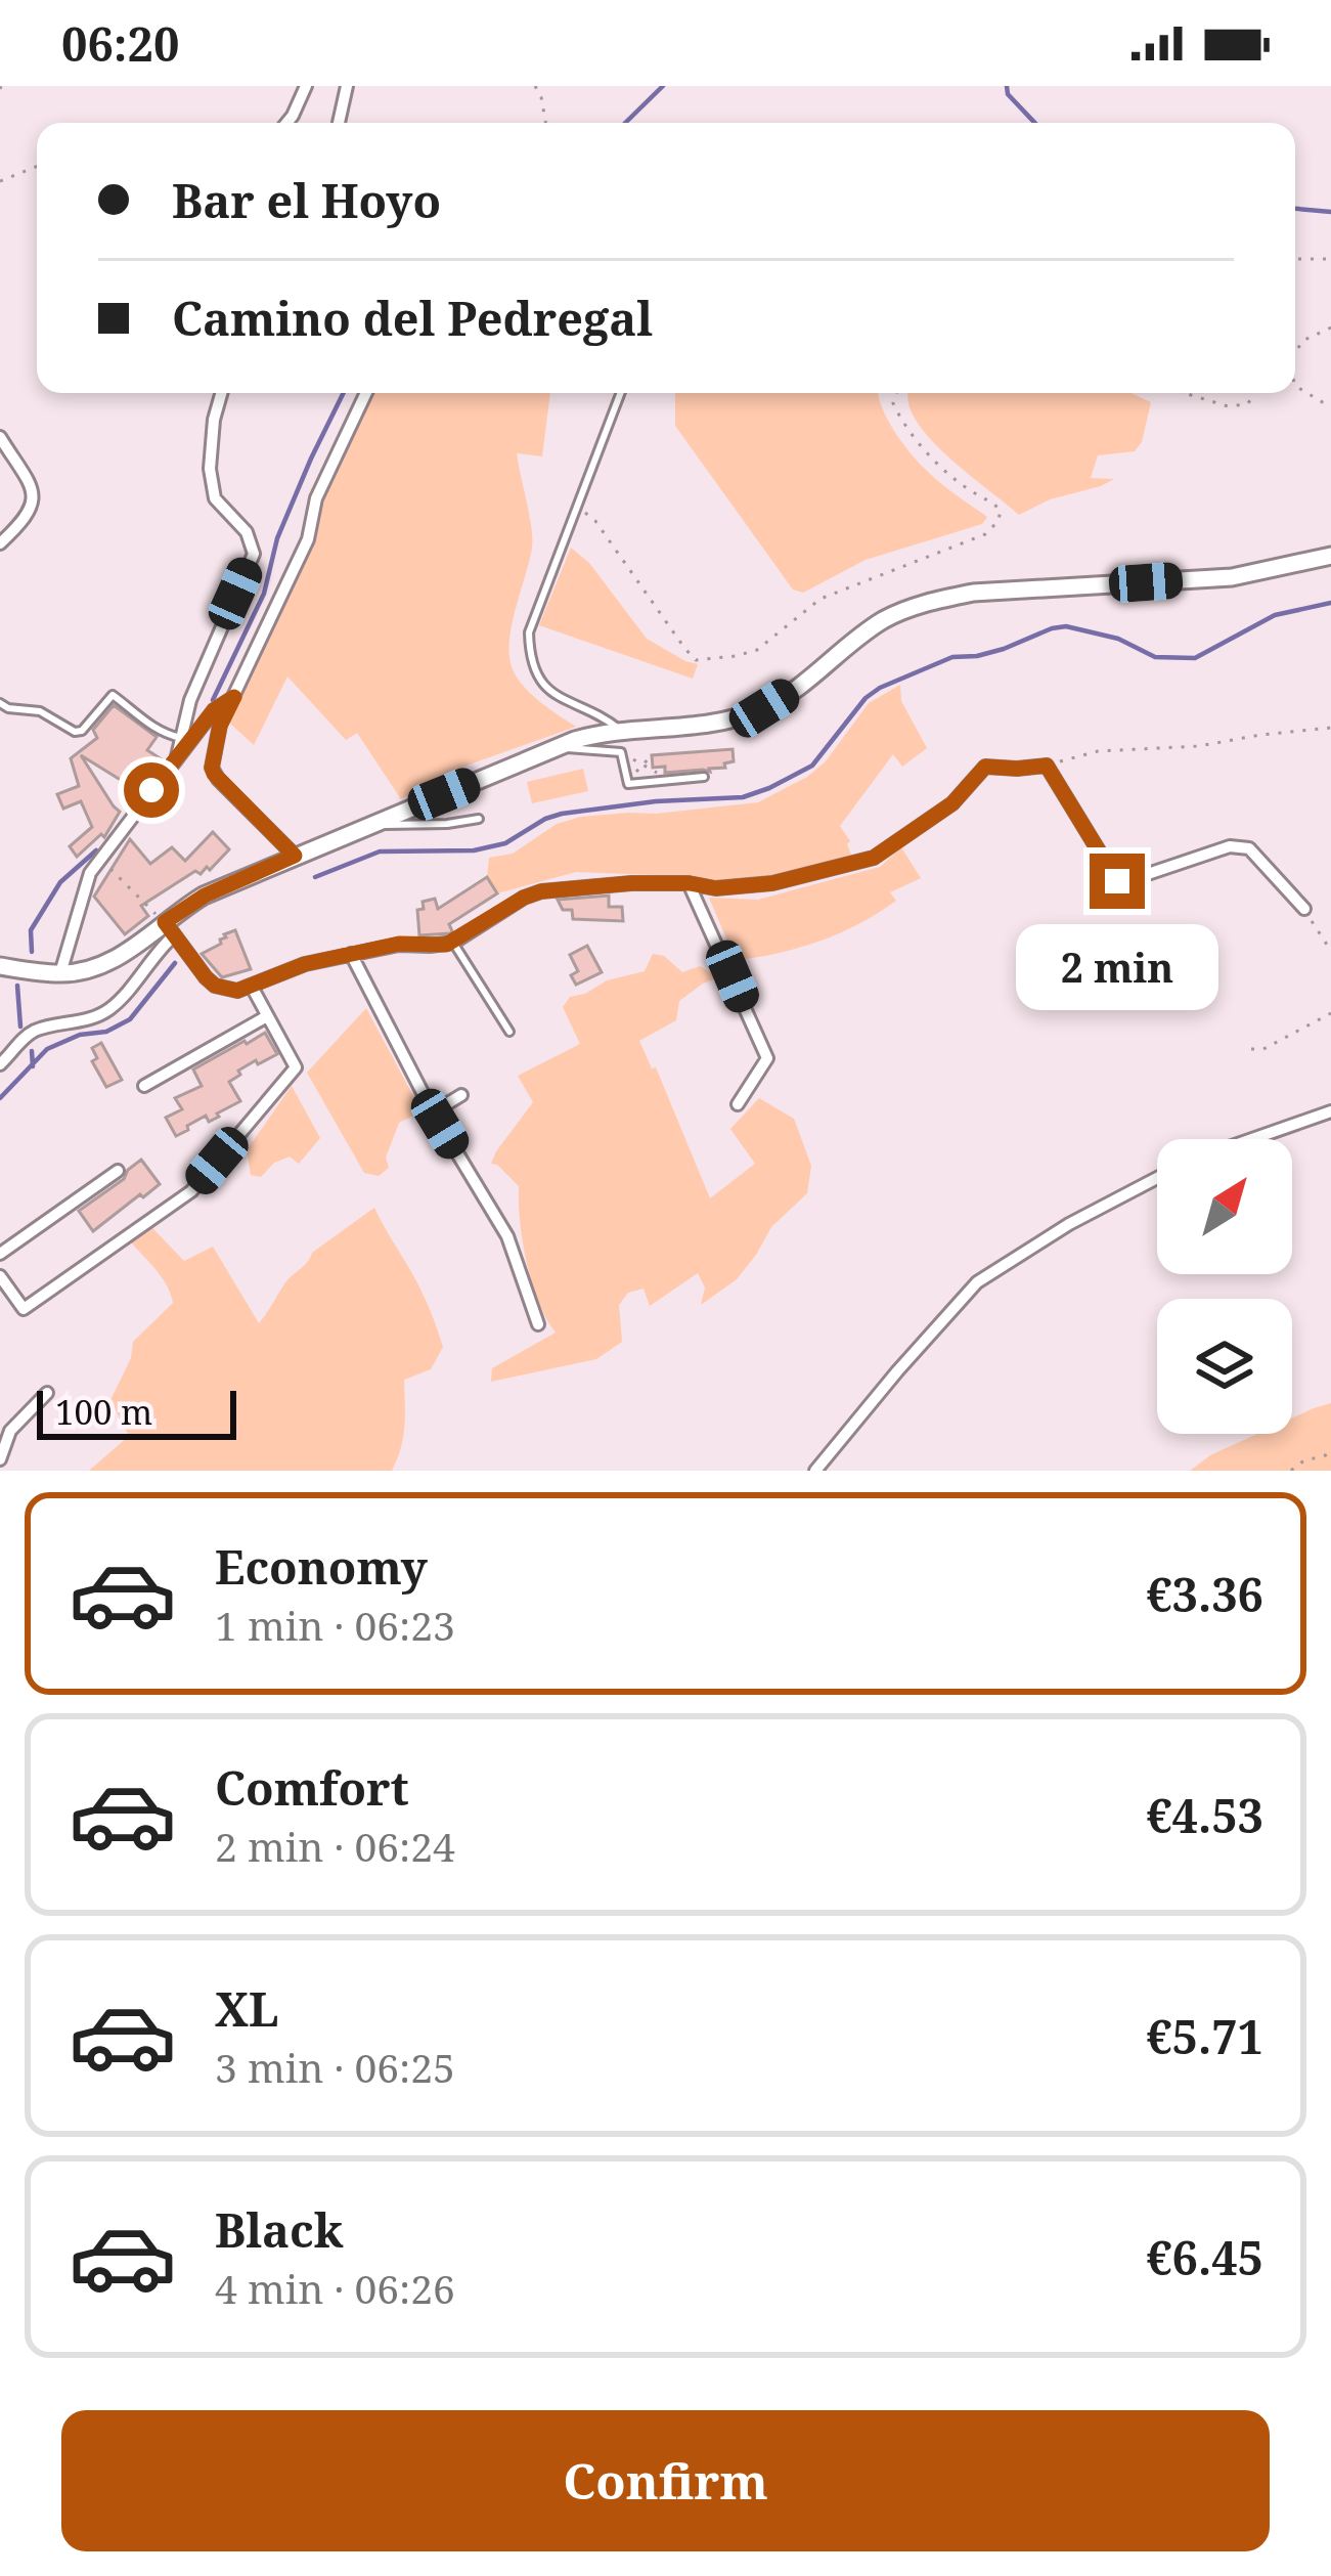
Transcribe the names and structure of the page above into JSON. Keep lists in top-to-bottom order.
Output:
{
  "scale_bar": "100 m",
  "north": "top right",
  "page": {
    "status": "06:20",
    "banner": ["Bar el Hoyo", "Camino del Pedregal"],
    "bubble": "2 min",
    "scale": "100 m",
    "list": [
      {
        "name": "Economy",
        "note": "1 min · 06:23",
        "value": "€3.36"
      },
      {
        "name": "Comfort",
        "note": "2 min · 06:24",
        "value": "€4.53"
      },
      {
        "name": "XL",
        "note": "3 min · 06:25",
        "value": "€5.71"
      },
      {
        "name": "Black",
        "note": "4 min · 06:26",
        "value": "€6.45"
      }
    ],
    "buttons": "Confirm"
  }
}
